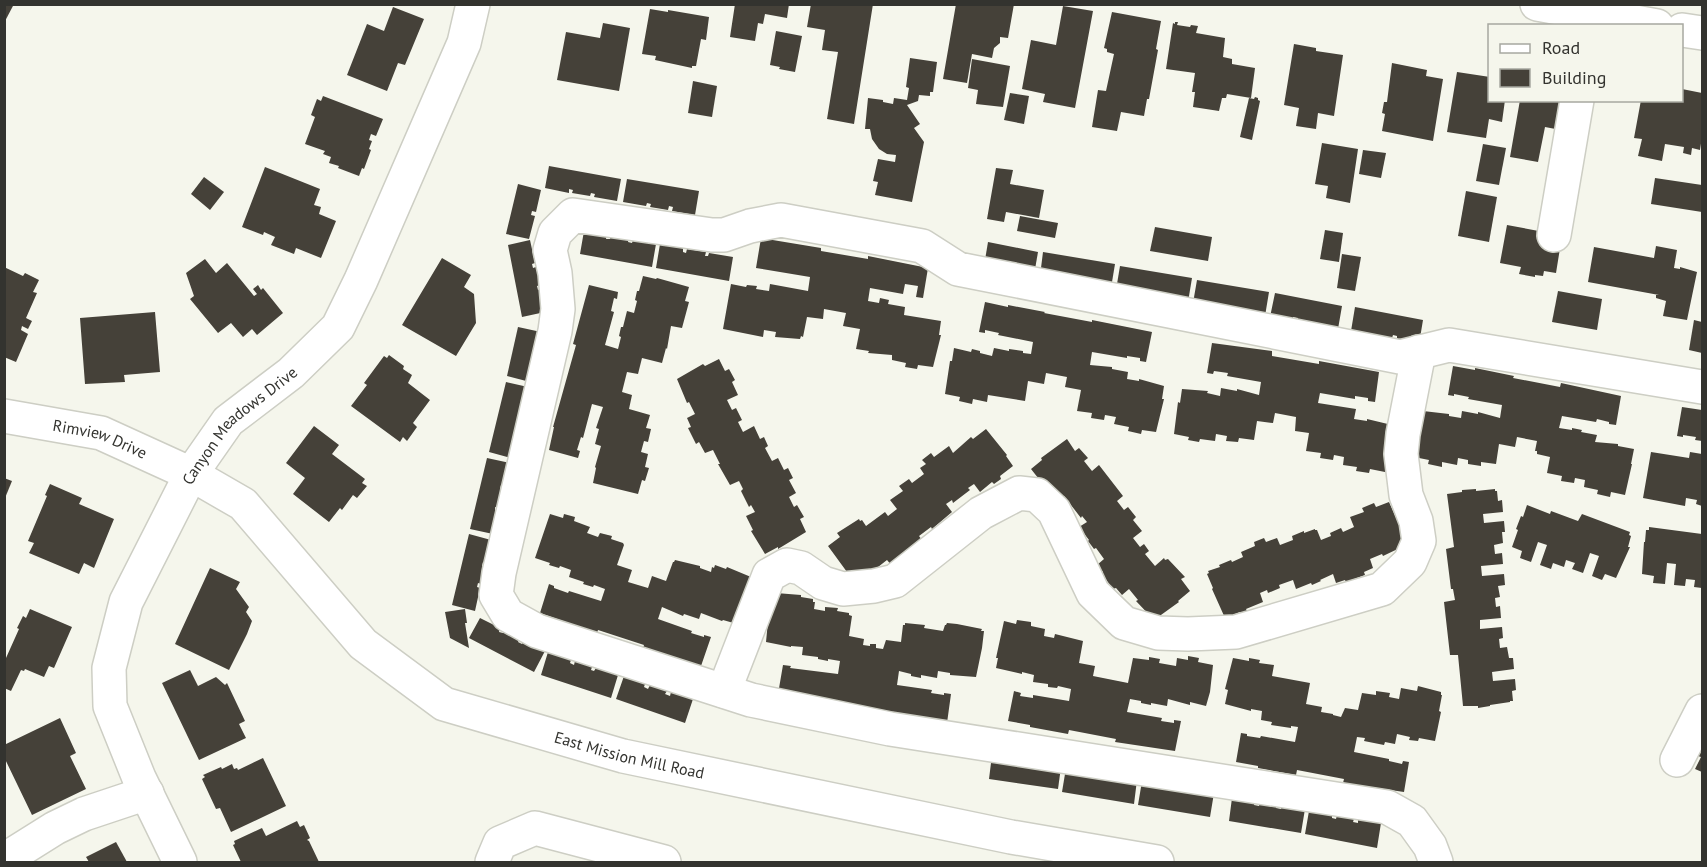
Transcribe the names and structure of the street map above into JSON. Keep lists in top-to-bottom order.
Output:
{
  "streets": {
    "street": ["Canyon Meadows Drive", "Rimview Drive", "East Mission Mill Road"]
  },
  "crossings": [
    ["Canyon Meadows Drive", "Rimview Drive"],
    ["Canyon Meadows Drive", "East Mission Mill Road"],
    ["Rimview Drive", "East Mission Mill Road"]
  ],
  "legend": ["Road", "Building"]
}
